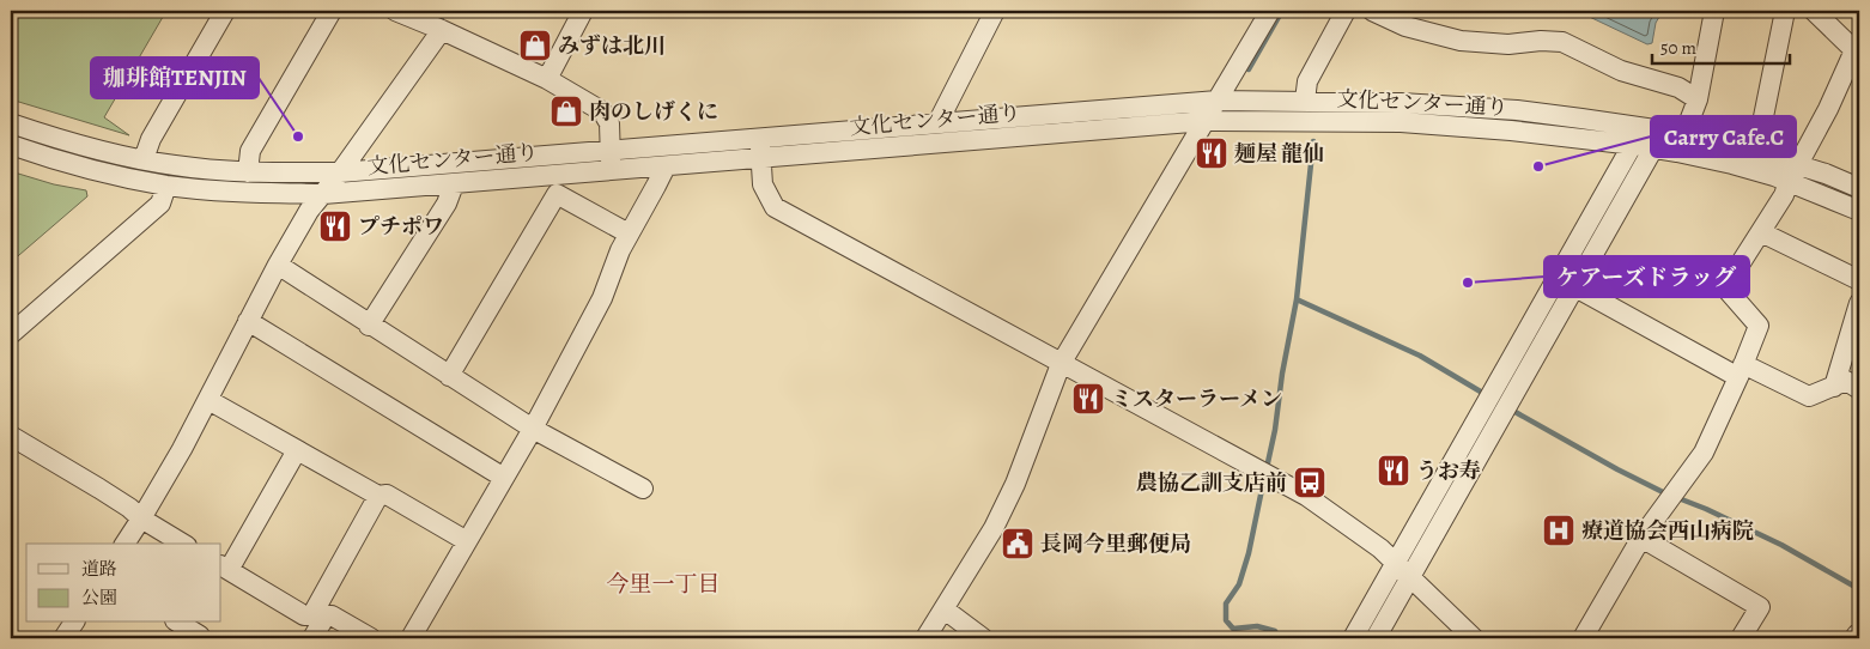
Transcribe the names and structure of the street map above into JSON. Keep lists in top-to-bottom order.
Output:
{
  "streets": {
    "street": ["文化センター通り"]
  },
  "districts": ["今里一丁目"],
  "places": {
    "shop": ["みずは北川", "肉のしげくに"],
    "other": ["珈琲館TENJIN", "Carry Cafe.C", "ケアーズドラッグ"],
    "restaurant": [
      "麺屋 龍仙",
      "プチポワ",
      "ミスターラーメン",
      "うお寿"
    ],
    "bus stop": ["農協乙訓支店前"],
    "hospital": ["療道協会西山病院"],
    "public building": ["長岡今里郵便局"]
  },
  "legend": ["道路", "公園"],
  "scale_bar": "50 m"
}
